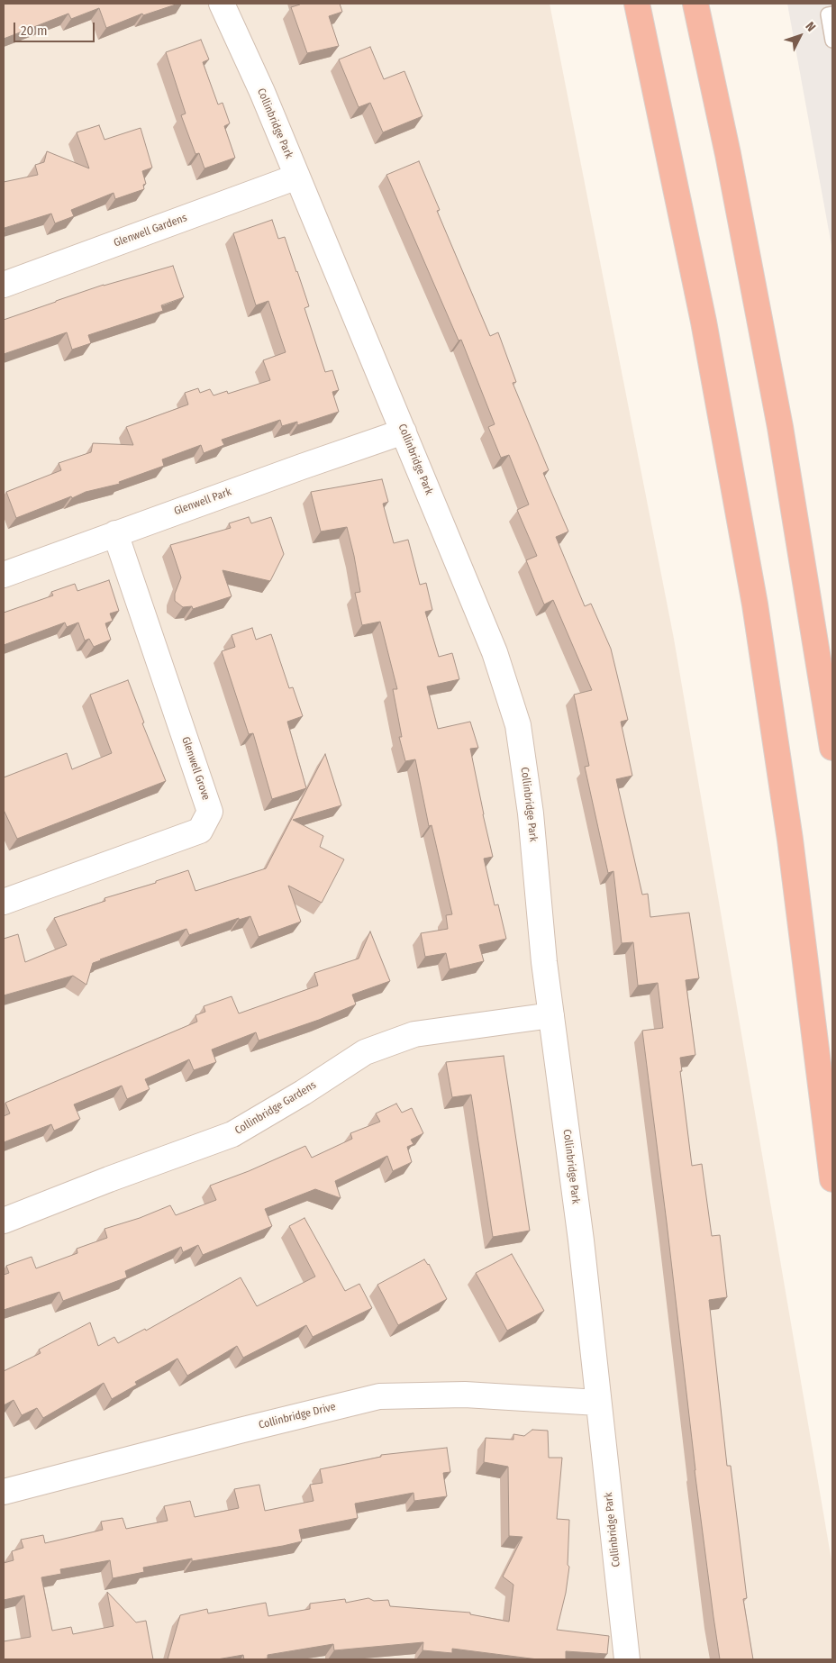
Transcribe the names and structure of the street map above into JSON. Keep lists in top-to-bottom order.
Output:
{
  "streets": {
    "street": [
      "Collinbridge Park",
      "Glenwell Gardens",
      "Glenwell Park",
      "Glenwell Grove",
      "Collinbridge Gardens",
      "Collinbridge Drive"
    ]
  },
  "crossings": [
    ["Collinbridge Park", "Glenwell Gardens"],
    ["Collinbridge Park", "Glenwell Park"],
    ["Collinbridge Park", "Collinbridge Gardens"],
    ["Collinbridge Park", "Collinbridge Drive"],
    ["Glenwell Park", "Glenwell Grove"]
  ],
  "scale_bar": "20 m",
  "north": "top right"
}
